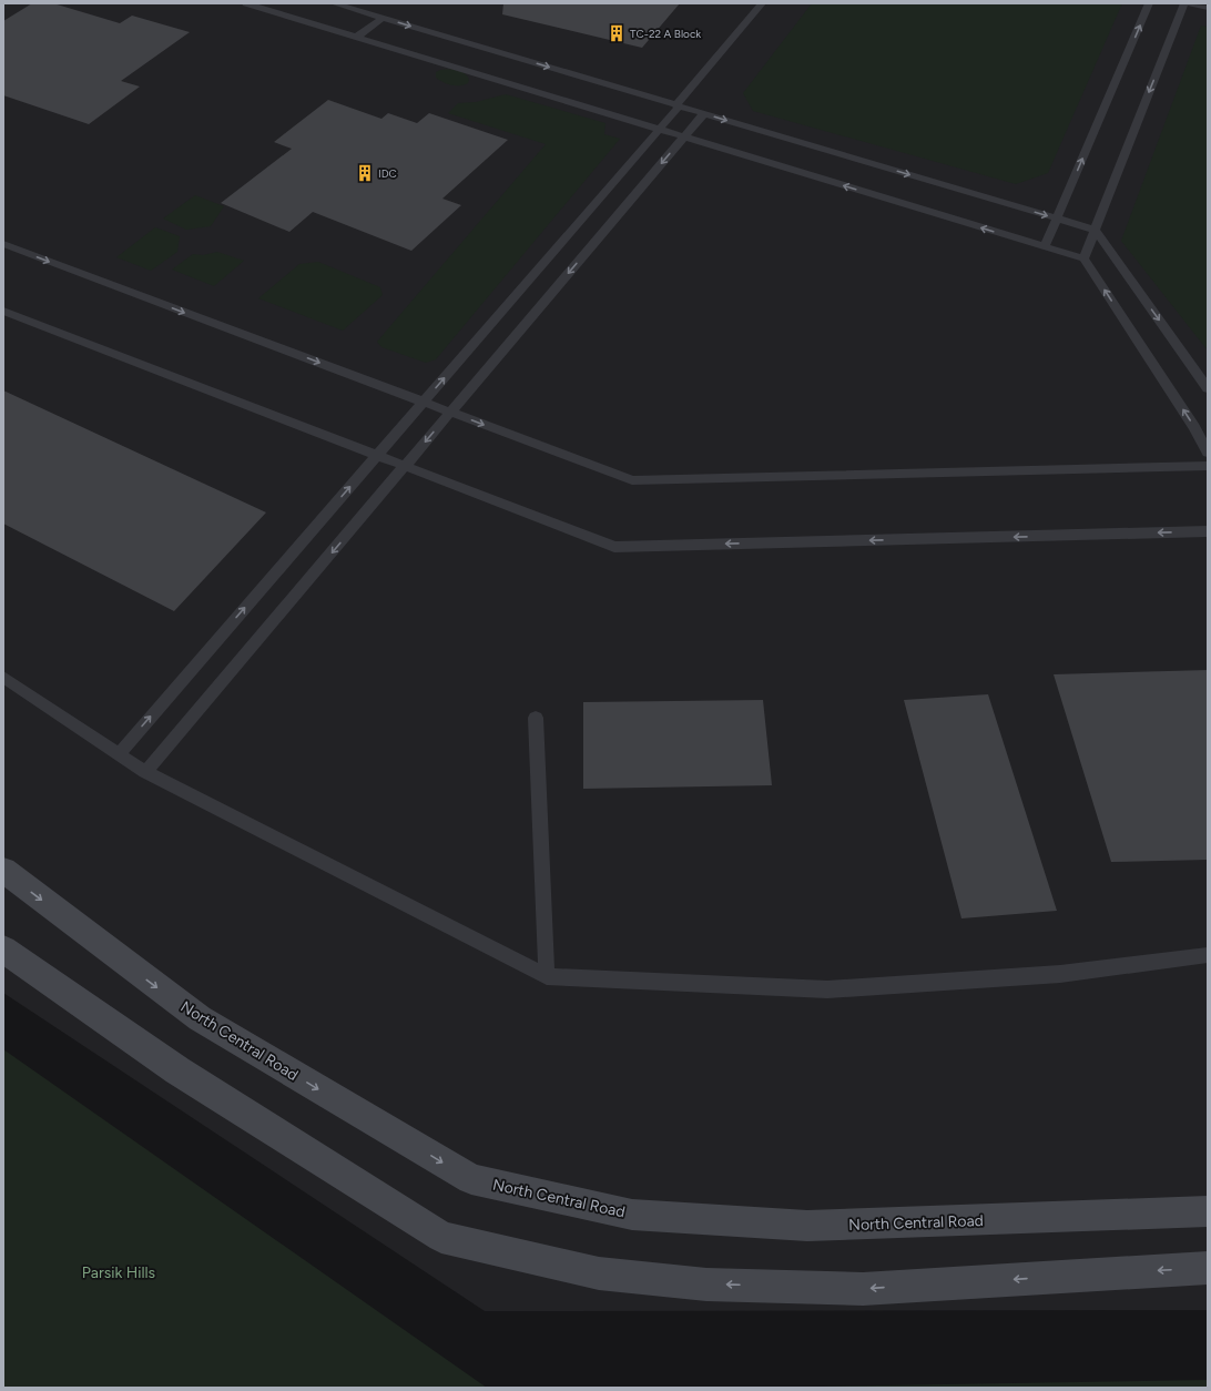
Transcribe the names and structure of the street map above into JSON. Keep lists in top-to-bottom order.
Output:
{
  "streets": {
    "main road": ["North Central Road"]
  },
  "parks": ["Parsik Hills"],
  "places": {
    "building": ["TC-22 A Block", "IDC"]
  }
}
